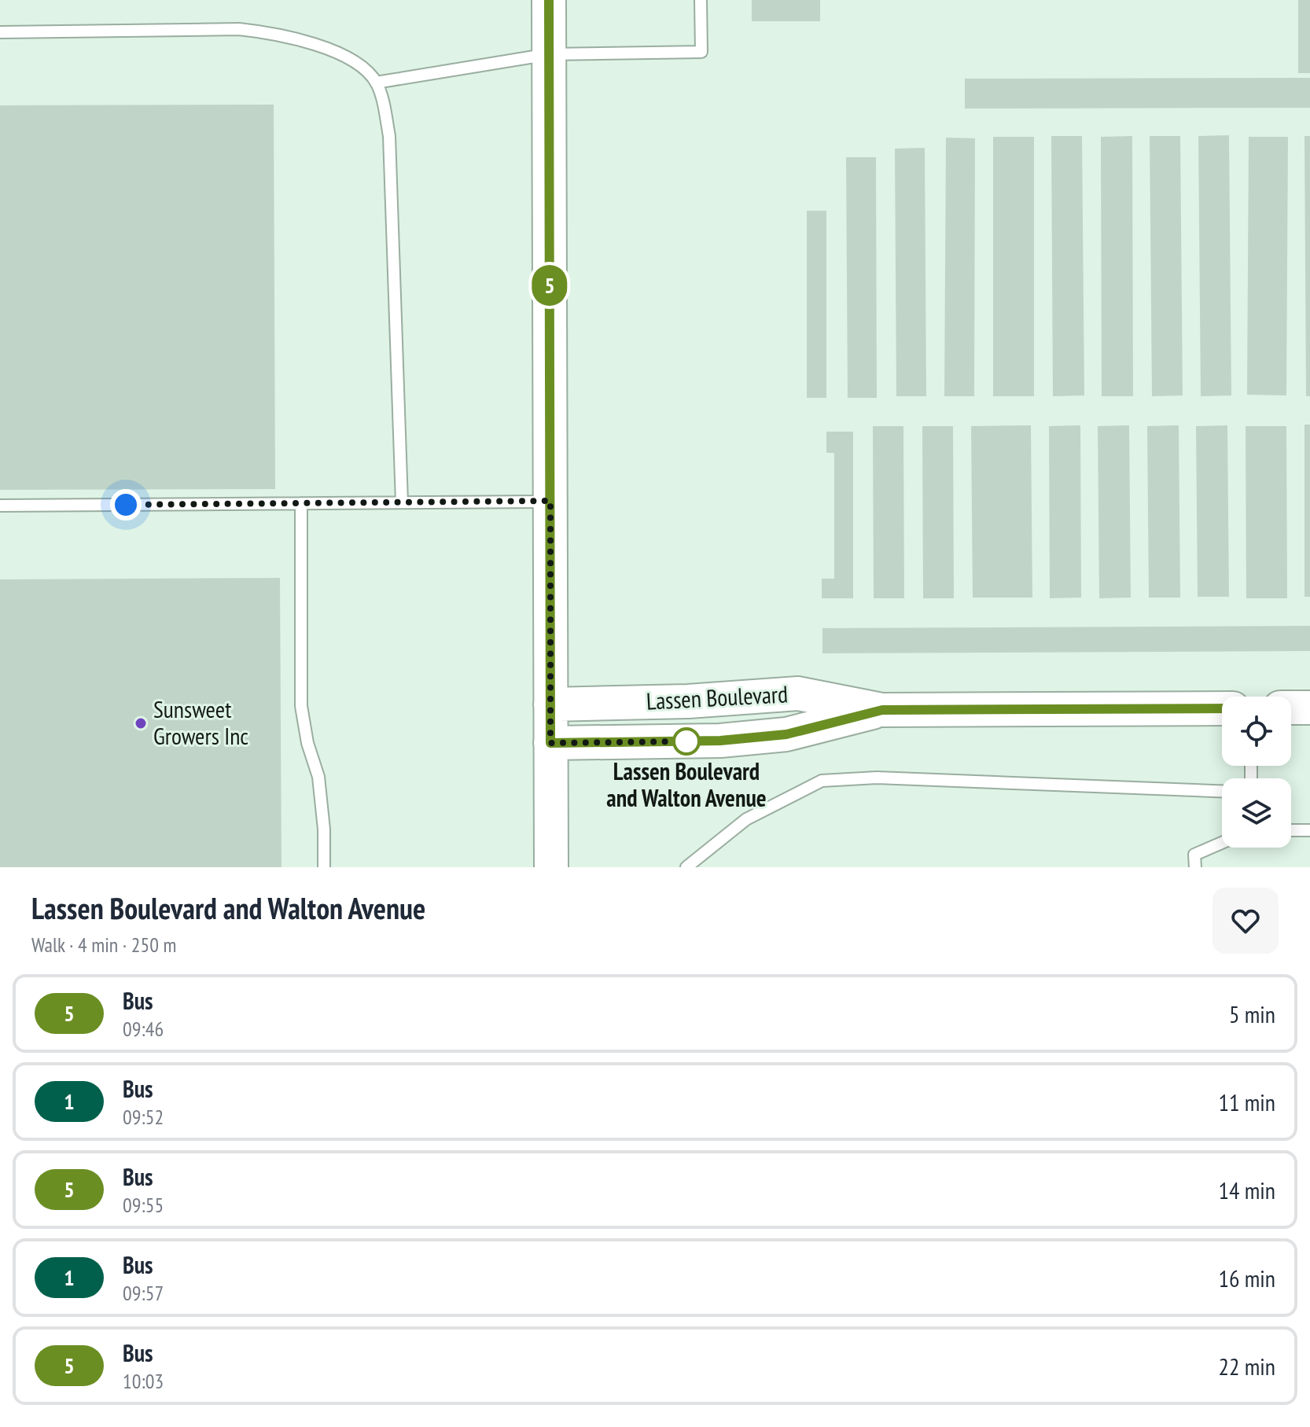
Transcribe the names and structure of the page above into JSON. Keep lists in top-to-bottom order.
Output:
{
  "streets": {
    "street": ["Lassen Boulevard"]
  },
  "places": ["Sunsweet Growers Inc", "Lassen Boulevard and Walton Avenue"],
  "lines": ["bus line 5"],
  "page": {
    "on_map": "5",
    "heading": ["Lassen Boulevard and Walton Avenue", "Walk · 4 min · 250 m"],
    "list": [
      {
        "mark": "5",
        "name": "Bus",
        "note": "09:46",
        "value": "5 min"
      },
      {
        "mark": "1",
        "name": "Bus",
        "note": "09:52",
        "value": "11 min"
      },
      {
        "mark": "5",
        "name": "Bus",
        "note": "09:55",
        "value": "14 min"
      },
      {
        "mark": "1",
        "name": "Bus",
        "note": "09:57",
        "value": "16 min"
      },
      {
        "mark": "5",
        "name": "Bus",
        "note": "10:03",
        "value": "22 min"
      }
    ]
  }
}
